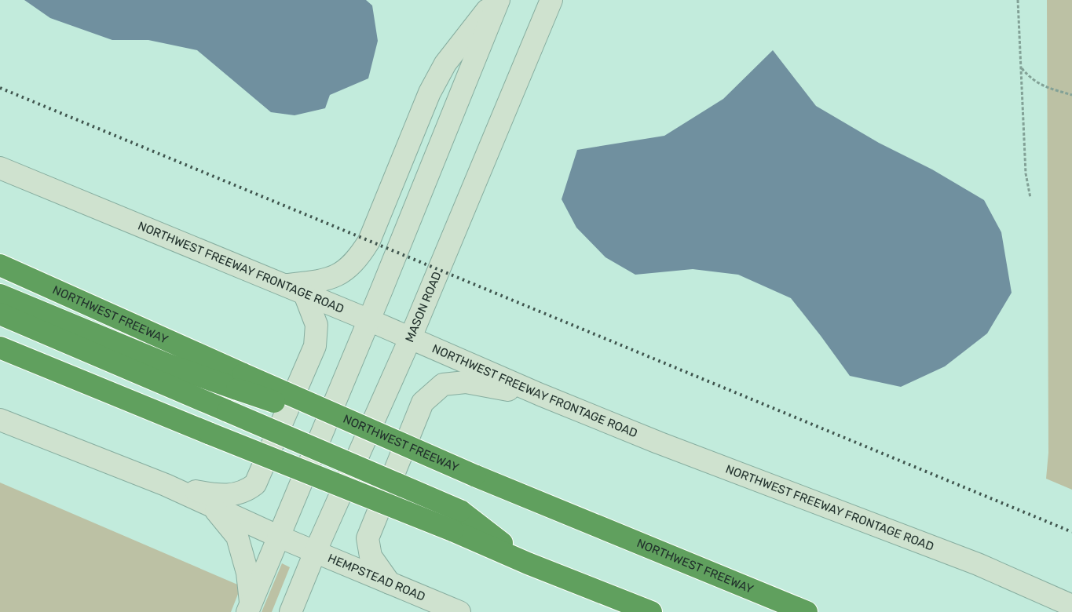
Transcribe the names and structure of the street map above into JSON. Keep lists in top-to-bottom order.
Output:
{
  "streets": {
    "highway": ["NORTHWEST FREEWAY"],
    "main road": ["NORTHWEST FREEWAY FRONTAGE ROAD", "MASON ROAD", "HEMPSTEAD ROAD"]
  },
  "crossings": [
    ["NORTHWEST FREEWAY FRONTAGE ROAD", "MASON ROAD"],
    ["MASON ROAD", "HEMPSTEAD ROAD"]
  ]
}
